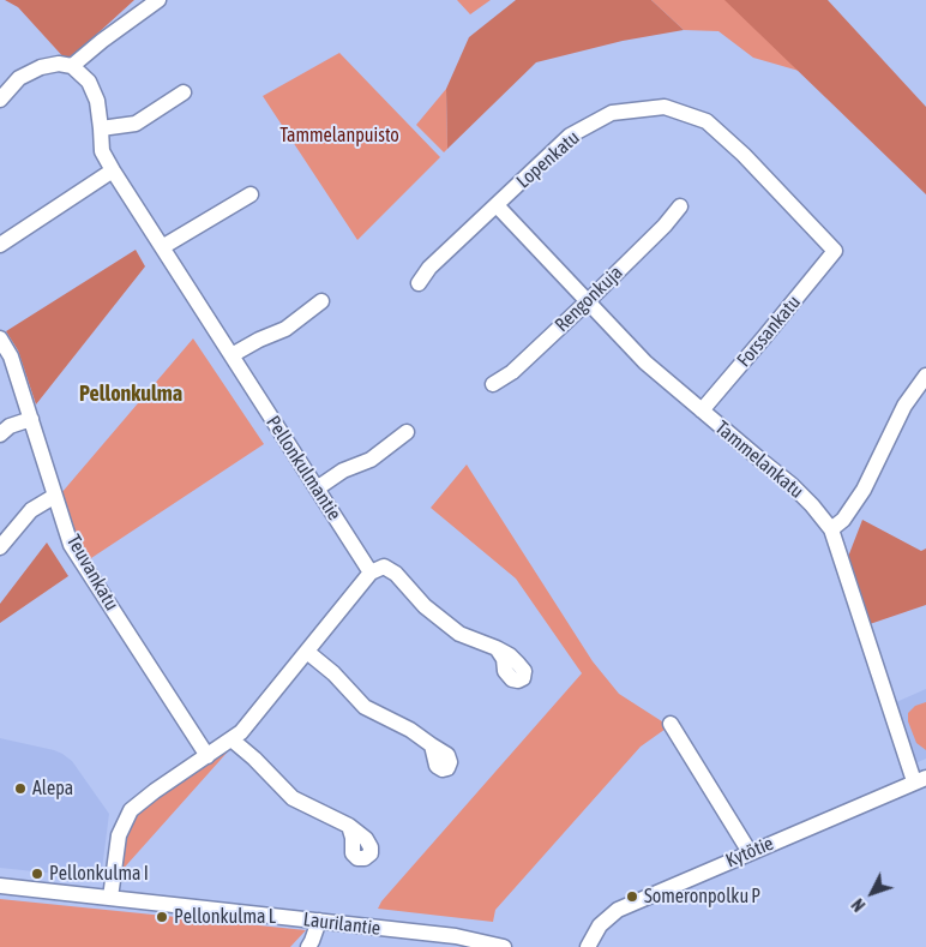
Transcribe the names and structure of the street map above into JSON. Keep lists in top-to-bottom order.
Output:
{
  "streets": {
    "street": [
      "Lopenkatu",
      "Rengonkuja",
      "Forssankatu",
      "Tammelankatu",
      "Pellonkulmantie",
      "Teuvankatu",
      "Kytötie",
      "Laurilantie"
    ]
  },
  "crossings": [
    ["Lopenkatu", "Forssankatu"],
    ["Lopenkatu", "Tammelankatu"],
    ["Rengonkuja", "Tammelankatu"],
    ["Forssankatu", "Tammelankatu"],
    ["Tammelankatu", "Kytötie"]
  ],
  "districts": ["Pellonkulma"],
  "parks": ["Tammelanpuisto"],
  "places": [
    "Alepa",
    "Pellonkulma I",
    "Someronpolku P",
    "Pellonkulma L"
  ],
  "north": "bottom left"
}
